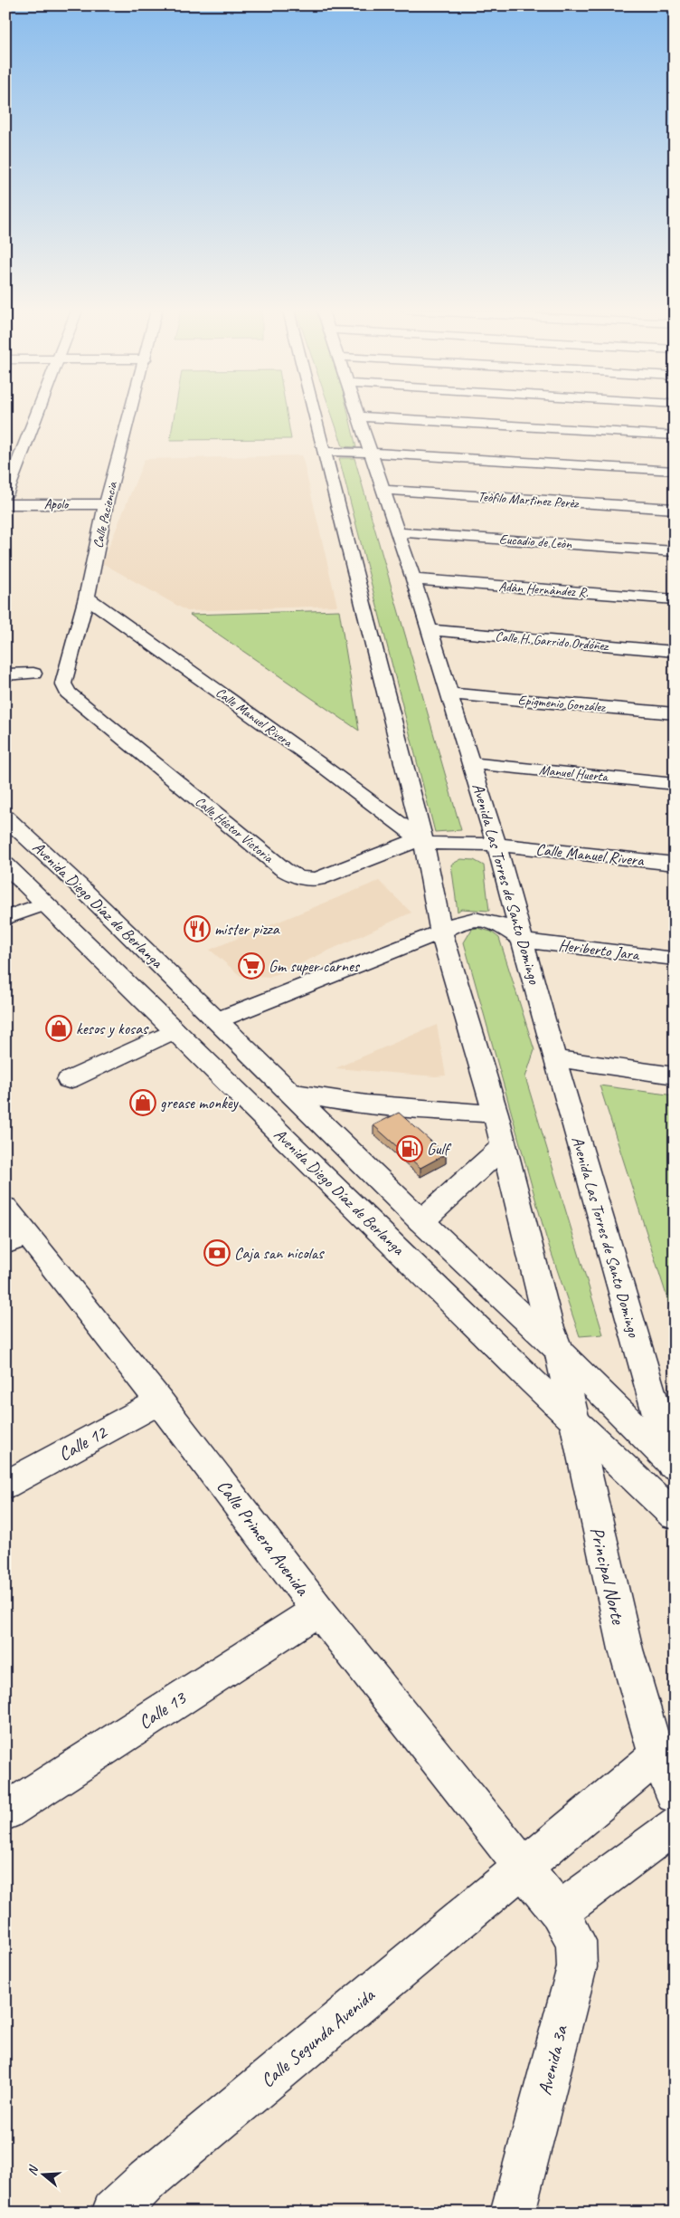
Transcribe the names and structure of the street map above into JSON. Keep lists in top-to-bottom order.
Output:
{
  "streets": {
    "street": [
      "Teòfilo Martìnez Perèz",
      "Apolo",
      "Calle Paciencia",
      "Eucadio de Leòn",
      "Adàn Hernàndez R.",
      "Calle H. Garrido Ordóñez",
      "Epigmenio González",
      "Calle Manuel Rivera",
      "Manuel Huerta",
      "Calle Héctor Victoria",
      "Avenida Las Torres de Santo Domingo",
      "Avenida Diego Díaz de Berlanga",
      "Heriberto Jara",
      "Calle 12",
      "Calle Primera Avenida",
      "Principal Norte",
      "Calle 13",
      "Calle Segunda Avenida",
      "Avenida 3a"
    ]
  },
  "crossings": [
    ["Teòfilo Martìnez Perèz", "Avenida Las Torres de Santo Domingo"],
    ["Apolo", "Calle Paciencia"],
    ["Calle Paciencia", "Calle Manuel Rivera"],
    ["Calle Paciencia", "Calle Héctor Victoria"],
    ["Eucadio de Leòn", "Avenida Las Torres de Santo Domingo"],
    ["Adàn Hernàndez R.", "Avenida Las Torres de Santo Domingo"],
    ["Calle H. Garrido Ordóñez", "Avenida Las Torres de Santo Domingo"],
    ["Epigmenio González", "Avenida Las Torres de Santo Domingo"],
    ["Calle Manuel Rivera", "Calle Héctor Victoria"],
    ["Calle Manuel Rivera", "Avenida Las Torres de Santo Domingo"],
    ["Manuel Huerta", "Avenida Las Torres de Santo Domingo"],
    ["Avenida Las Torres de Santo Domingo", "Avenida Diego Díaz de Berlanga"],
    ["Avenida Las Torres de Santo Domingo", "Heriberto Jara"],
    ["Avenida Diego Díaz de Berlanga", "Principal Norte"],
    ["Calle 12", "Calle Primera Avenida"],
    ["Calle Primera Avenida", "Calle 13"],
    ["Calle Primera Avenida", "Calle Segunda Avenida"],
    ["Principal Norte", "Calle Segunda Avenida"]
  ],
  "places": {
    "restaurant": ["mister pizza"],
    "supermarket": ["Gm super carnes"],
    "shop": ["kesos y kosas", "grease monkey"],
    "fuel station": ["Gulf"],
    "bank": ["Caja san nicolas"]
  },
  "north": "left"
}
